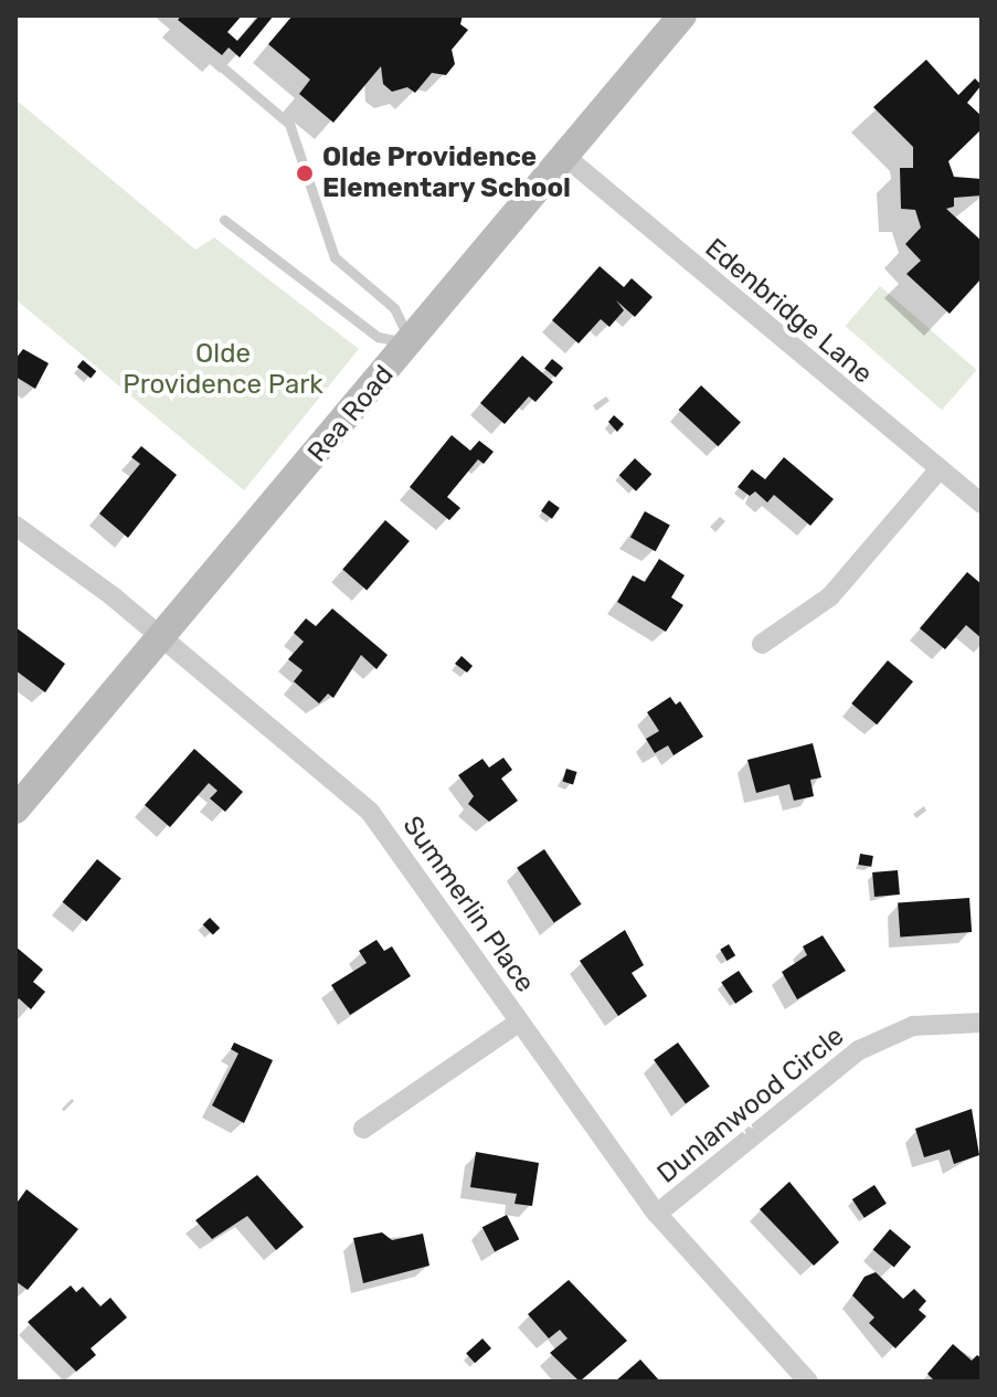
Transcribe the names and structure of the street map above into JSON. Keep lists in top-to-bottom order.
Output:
{
  "streets": {
    "main road": ["Rea Road"],
    "street": ["Edenbridge Lane", "Summerlin Place", "Dunlanwood Circle"]
  },
  "crossings": [
    ["Edenbridge Lane", "Rea Road"],
    ["Rea Road", "Summerlin Place"],
    ["Summerlin Place", "Dunlanwood Circle"]
  ],
  "parks": ["Olde Providence Park"],
  "places": ["Olde Providence Elementary School"]
}
